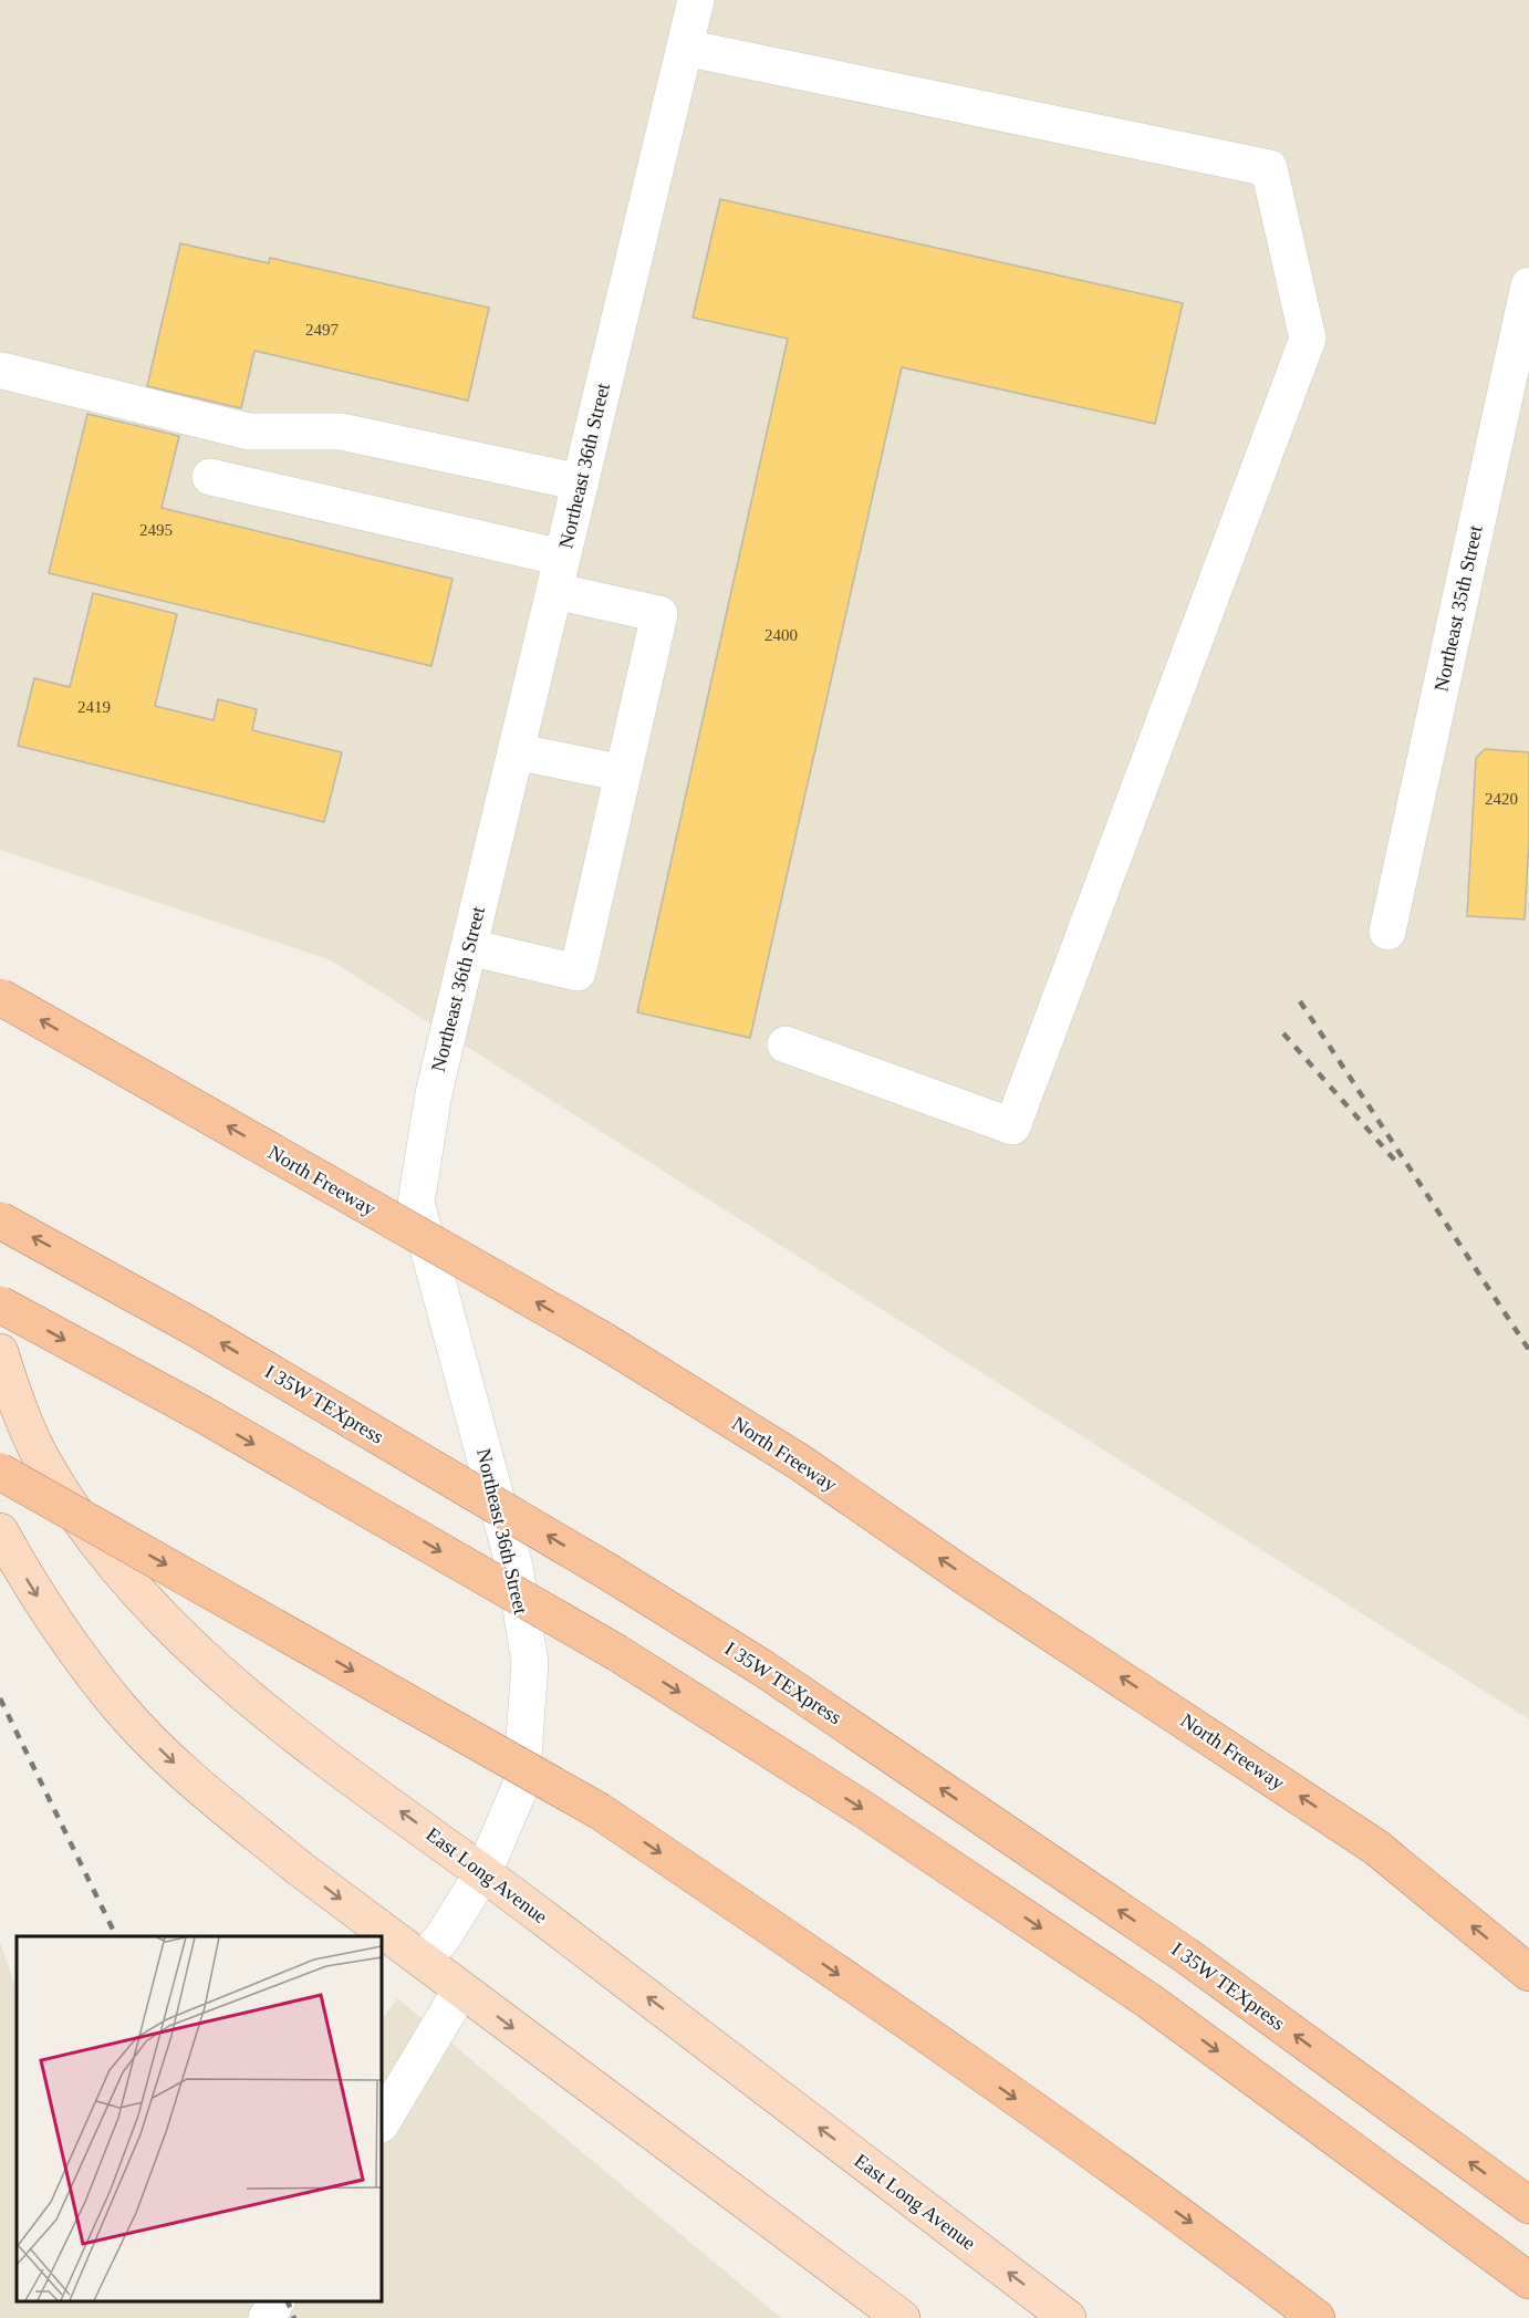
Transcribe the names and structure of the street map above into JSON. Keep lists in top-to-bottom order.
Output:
{
  "streets": {
    "highway": ["North Freeway", "I 35W TEXpress"],
    "main road": ["East Long Avenue"],
    "street": ["Northeast 36th Street", "Northeast 35th Street"]
  },
  "crossings": [
    ["Northeast 36th Street", "East Long Avenue"]
  ],
  "house_numbers": [
    "2497",
    "2495",
    "2400",
    "2419",
    "2420"
  ]
}
